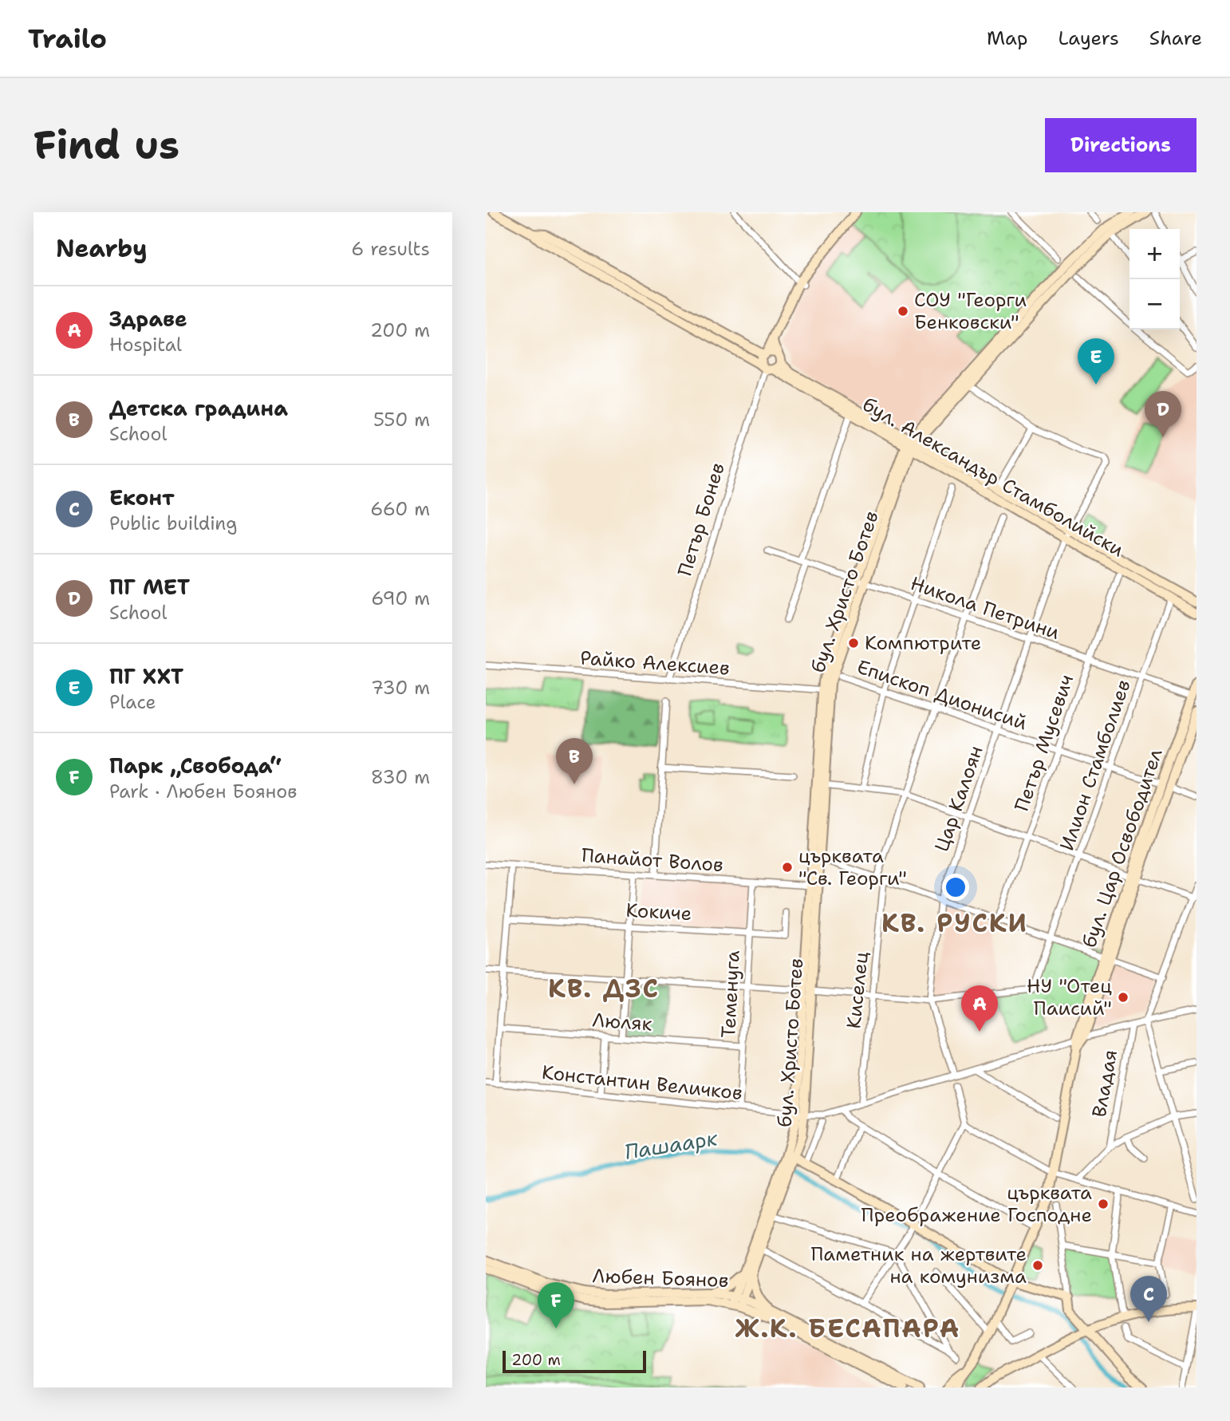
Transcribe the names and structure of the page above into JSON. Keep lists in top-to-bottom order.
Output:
{
  "streets": {
    "street": [
      "бул. Александър Стамболийски",
      "Петър Бонев",
      "бул. Христо Ботев",
      "Никола Петрини",
      "Райко Алексиев",
      "Епископ Дионисий",
      "Петър Мусевич",
      "Илион Стамболиев",
      "Цар Калоян",
      "бул. Цар Освободител",
      "Панайот Волов",
      "Кокиче",
      "Киселец",
      "Теменуга",
      "Люляк",
      "Константин Величков",
      "Владая",
      "Любен Боянов"
    ]
  },
  "crossings": [
    ["бул. Александър Стамболийски", "Петър Бонев"],
    ["бул. Александър Стамболийски", "бул. Христо Ботев"],
    ["бул. Александър Стамболийски", "Цар Калоян"],
    ["Петър Бонев", "Райко Алексиев"],
    ["бул. Христо Ботев", "Никола Петрини"],
    ["бул. Христо Ботев", "Райко Алексиев"],
    ["бул. Христо Ботев", "Панайот Волов"],
    ["бул. Христо Ботев", "Константин Величков"],
    ["бул. Христо Ботев", "Любен Боянов"],
    ["Никола Петрини", "Петър Мусевич"],
    ["Никола Петрини", "Илион Стамболиев"],
    ["Никола Петрини", "Цар Калоян"],
    ["Никола Петрини", "бул. Цар Освободител"],
    ["Епископ Дионисий", "Петър Мусевич"],
    ["Епископ Дионисий", "Илион Стамболиев"],
    ["Епископ Дионисий", "Цар Калоян"],
    ["Епископ Дионисий", "бул. Цар Освободител"],
    ["Илион Стамболиев", "Цар Калоян"],
    ["Цар Калоян", "Константин Величков"],
    ["бул. Цар Освободител", "Константин Величков"],
    ["Панайот Волов", "Теменуга"],
    ["Кокиче", "Теменуга"],
    ["Киселец", "Константин Величков"],
    ["Теменуга", "Люляк"],
    ["Теменуга", "Константин Величков"],
    ["Константин Величков", "Владая"]
  ],
  "districts": ["КВ. РУСКИ", "КВ. ДЗС", "Ж.К. БЕСАПАРА"],
  "water": ["Пашаарк"],
  "places": [
    "СОУ \"Георги Бенковски\"",
    "Компютрите",
    "църквата \"Св. Георги\"",
    "НУ \"Отец Паисий\"",
    "църквата Преображение Господне",
    "Паметник на жертвите на комунизма"
  ],
  "scale_bar": "200 m",
  "page": {
    "header": "Trailo",
    "nav": ["Map", "Layers", "Share"],
    "buttons": "Directions",
    "title": "Find us",
    "heading": ["Nearby", "6 results"],
    "map_buttons": ["+", "−"],
    "list": [
      {
        "mark": "A",
        "name": "Здраве",
        "note": "Hospital",
        "value": "200 m"
      },
      {
        "mark": "B",
        "name": "Детска градина",
        "note": "School",
        "value": "550 m"
      },
      {
        "mark": "C",
        "name": "Еконт",
        "note": "Public building",
        "value": "660 m"
      },
      {
        "mark": "D",
        "name": "ПГ МЕТ",
        "note": "School",
        "value": "690 m"
      },
      {
        "mark": "E",
        "name": "ПГ ХХТ",
        "note": "Place",
        "value": "730 m"
      },
      {
        "mark": "F",
        "name": "Парк „Свобода“",
        "note": "Park · Любен Боянов",
        "value": "830 m"
      }
    ],
    "pins": [
      "E",
      "D",
      "B",
      "A",
      "C",
      "F"
    ],
    "scale": "200 m"
  }
}
